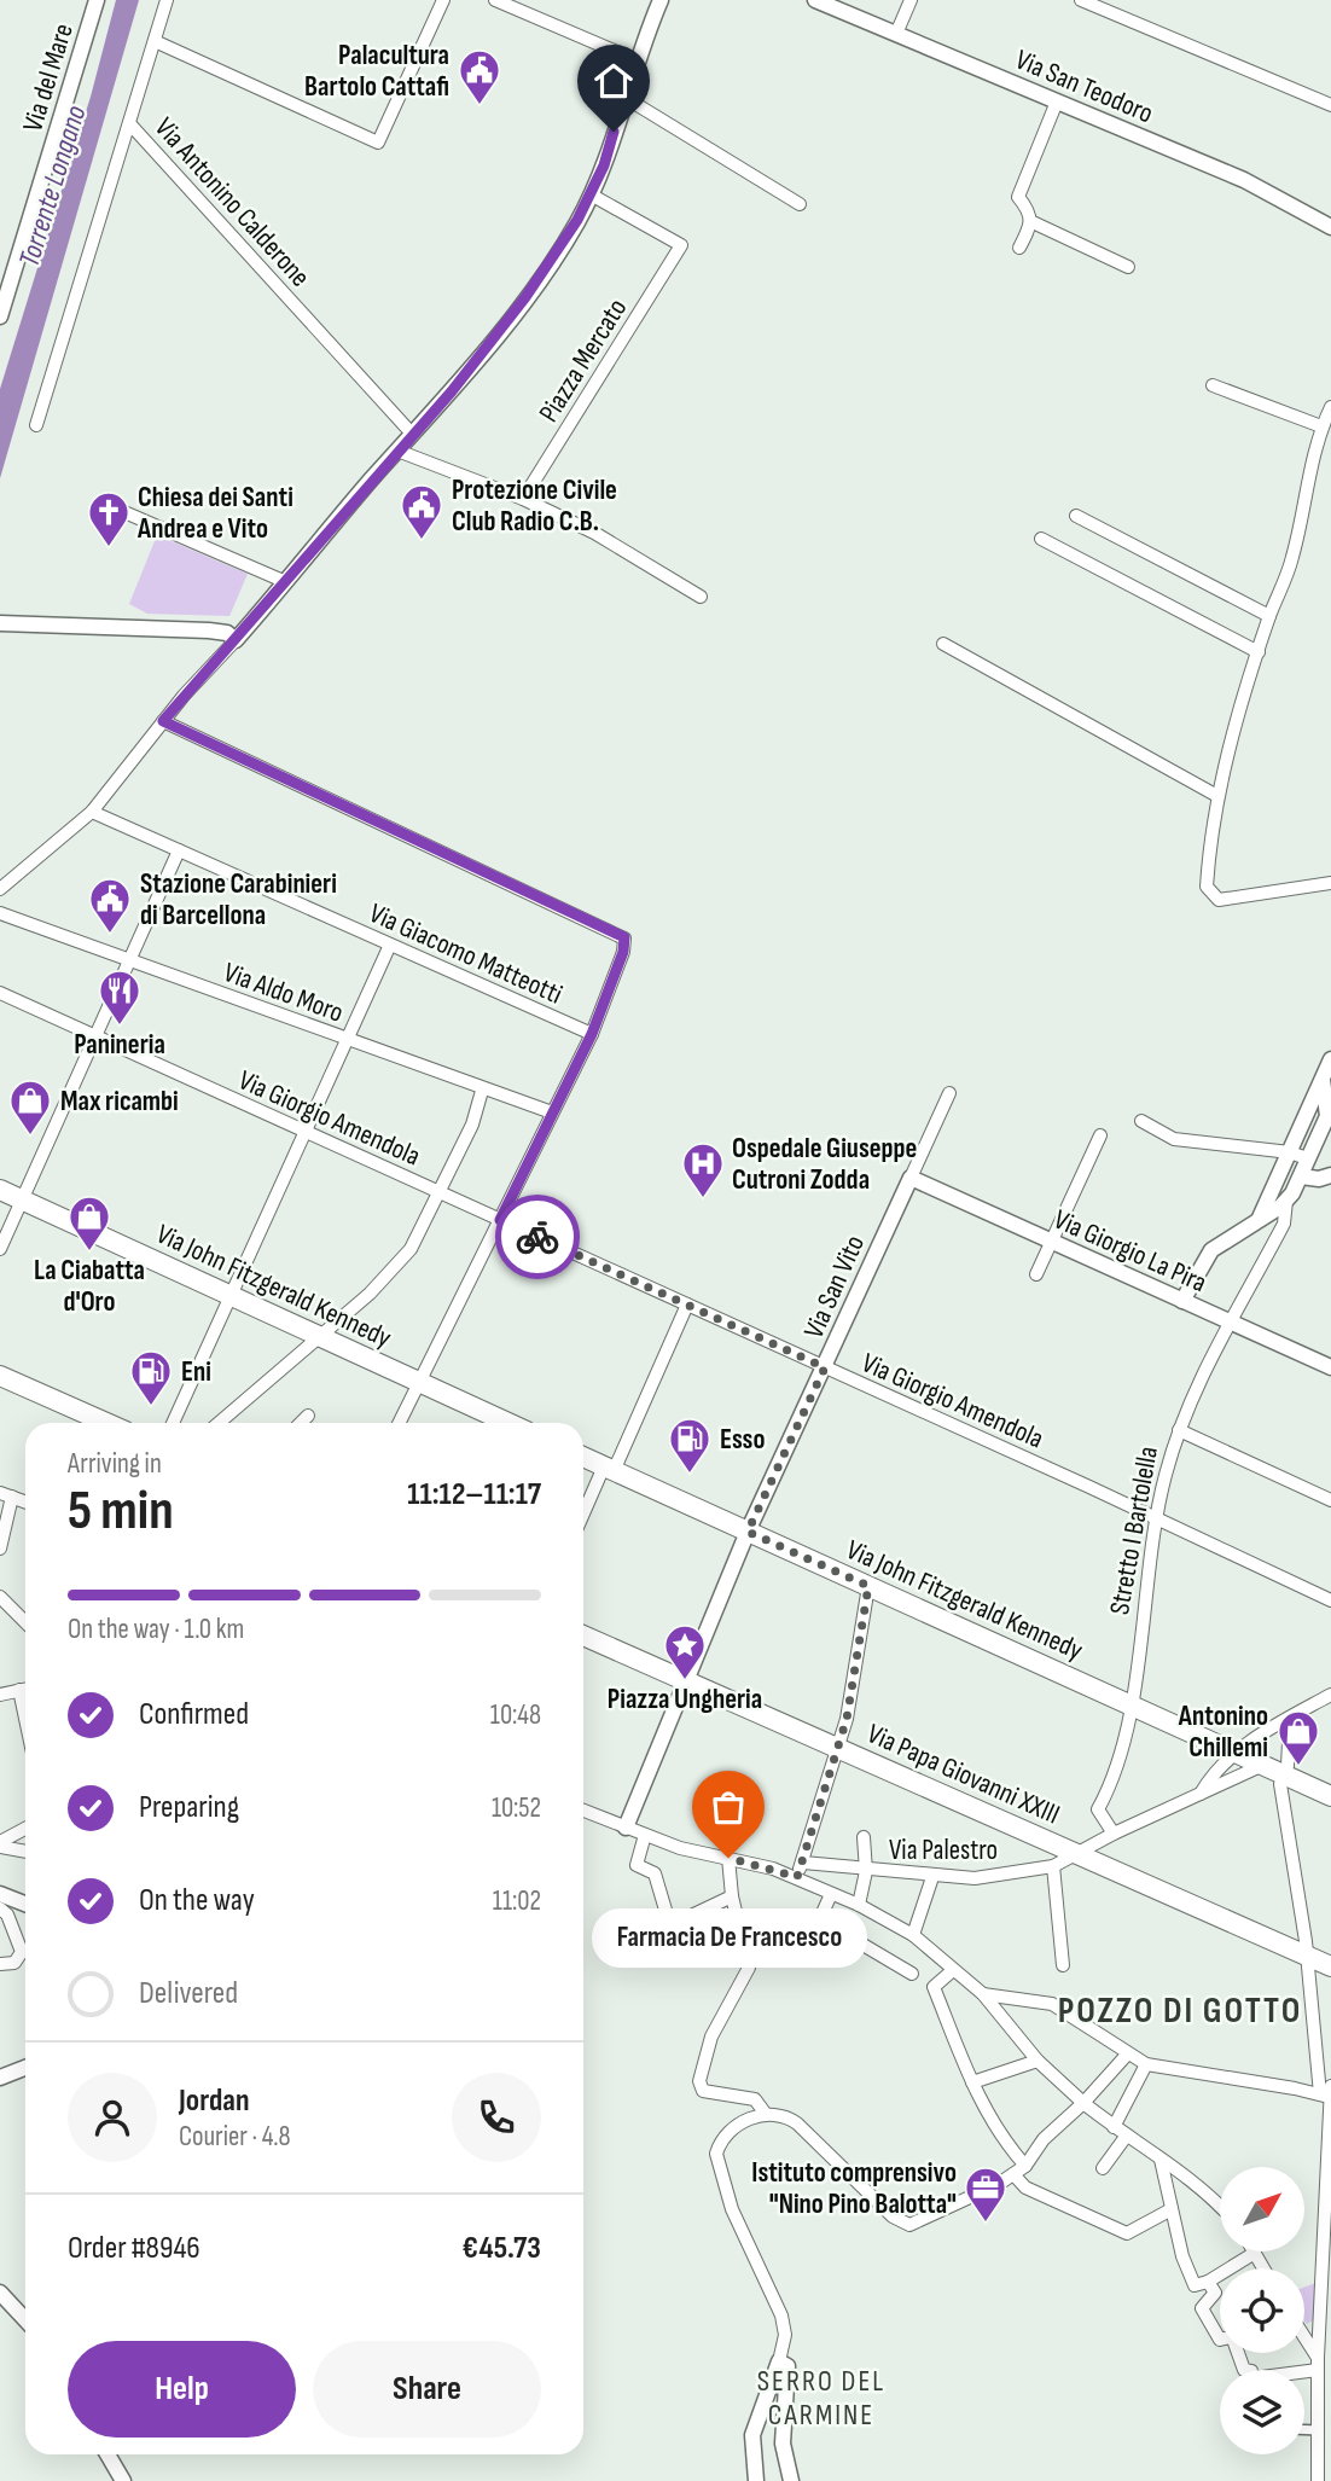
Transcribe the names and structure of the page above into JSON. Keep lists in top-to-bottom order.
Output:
{
  "streets": {
    "main road": ["Via John Fitzgerald Kennedy", "Via Papa Giovanni XXIII"],
    "street": [
      "Via del Mare",
      "Via San Teodoro",
      "Via Antonino Calderone",
      "Piazza Mercato",
      "Via Giacomo Matteotti",
      "Via Aldo Moro",
      "Via Giorgio Amendola",
      "Via Giorgio La Pira",
      "Via San Vito",
      "Stretto I Bartolella",
      "Via Palestro"
    ]
  },
  "crossings": [
    ["Via Giorgio Amendola", "Via San Vito"],
    ["Via Giorgio Amendola", "Stretto I Bartolella"],
    ["Via Giorgio La Pira", "Via San Vito"],
    ["Via Giorgio La Pira", "Stretto I Bartolella"],
    ["Via John Fitzgerald Kennedy", "Via San Vito"],
    ["Via John Fitzgerald Kennedy", "Stretto I Bartolella"],
    ["Via John Fitzgerald Kennedy", "Via Palestro"],
    ["Via San Vito", "Via Papa Giovanni XXIII"],
    ["Stretto I Bartolella", "Via Palestro"],
    ["Via Papa Giovanni XXIII", "Via Palestro"]
  ],
  "districts": ["POZZO DI GOTTO", "SERRO DEL CARMINE"],
  "water": ["Torrente Longano"],
  "places": {
    "public building": ["Palacultura Bartolo Cattafi", "Protezione Civile Club Radio C.B.", "Stazione Carabinieri di Barcellona"],
    "church": ["Chiesa dei Santi Andrea e Vito"],
    "restaurant": ["Panineria"],
    "shop": ["Max ricambi", "La Ciabatta d'Oro", "Antonino Chillemi"],
    "hospital": ["Ospedale Giuseppe Cutroni Zodda"],
    "fuel station": ["Eni", "Esso"],
    "place": ["Piazza Ungheria"],
    "other": ["Farmacia De Francesco"],
    "office": ["Istituto comprensivo \"Nino Pino Balotta\""]
  },
  "north": "top right",
  "page": {
    "heading": ["5 min", "Arriving in", "11:12–11:17"],
    "panel": [
      "Jordan",
      "Courier · 4.8",
      "Order #8946",
      "€45.73"
    ],
    "bar": "On the way · 1.0 km",
    "list": [
      ["Confirmed", "10:48"],
      ["Preparing", "10:52"],
      ["On the way", "11:02"],
      "Delivered"
    ],
    "bubble": "Farmacia De Francesco",
    "buttons": ["Help", "Share"]
  }
}
